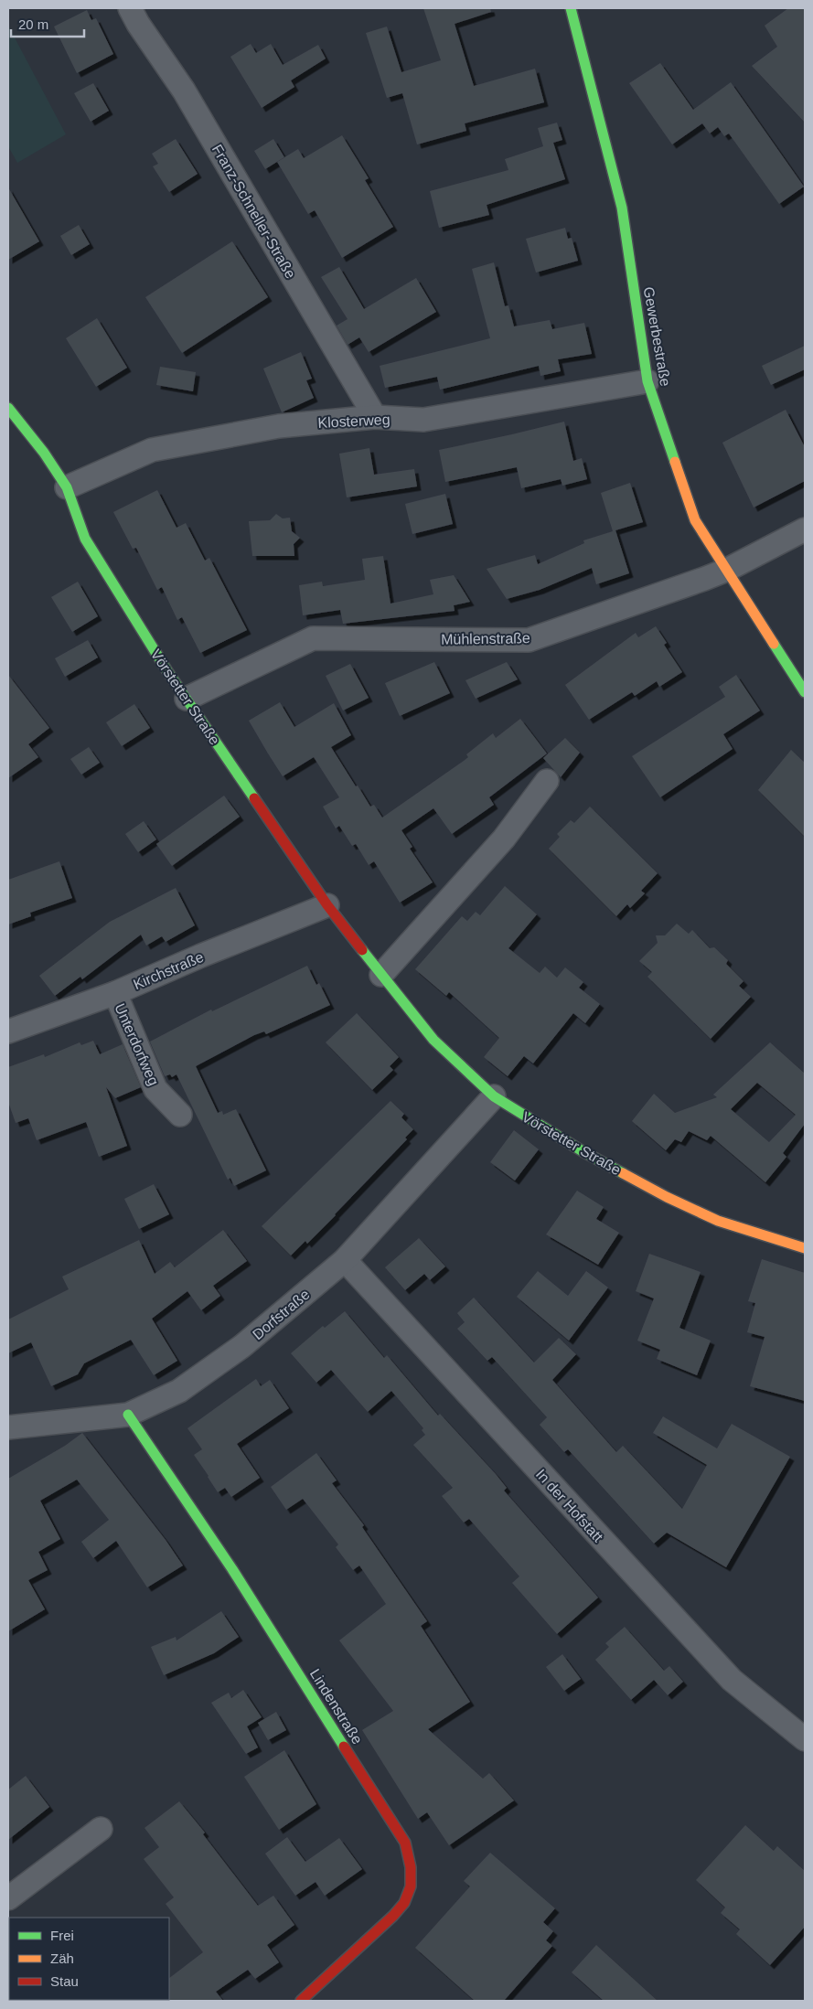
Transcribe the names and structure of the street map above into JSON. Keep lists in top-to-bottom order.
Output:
{
  "streets": {
    "street": [
      "Franz-Schneller-Straße",
      "Gewerbestraße",
      "Klosterweg",
      "Mühlenstraße",
      "Vörstetter Straße",
      "Kirchstraße",
      "Unterdorfweg",
      "Dorfstraße",
      "In der Hofstatt",
      "Lindenstraße"
    ]
  },
  "crossings": [
    ["Franz-Schneller-Straße", "Klosterweg"],
    ["Gewerbestraße", "Klosterweg"],
    ["Gewerbestraße", "Mühlenstraße"],
    ["Klosterweg", "Vörstetter Straße"],
    ["Mühlenstraße", "Vörstetter Straße"],
    ["Vörstetter Straße", "Kirchstraße"],
    ["Vörstetter Straße", "Dorfstraße"],
    ["Kirchstraße", "Unterdorfweg"],
    ["Dorfstraße", "In der Hofstatt"],
    ["Dorfstraße", "Lindenstraße"]
  ],
  "legend": ["Frei", "Zäh", "Stau"],
  "scale_bar": "20 m"
}
